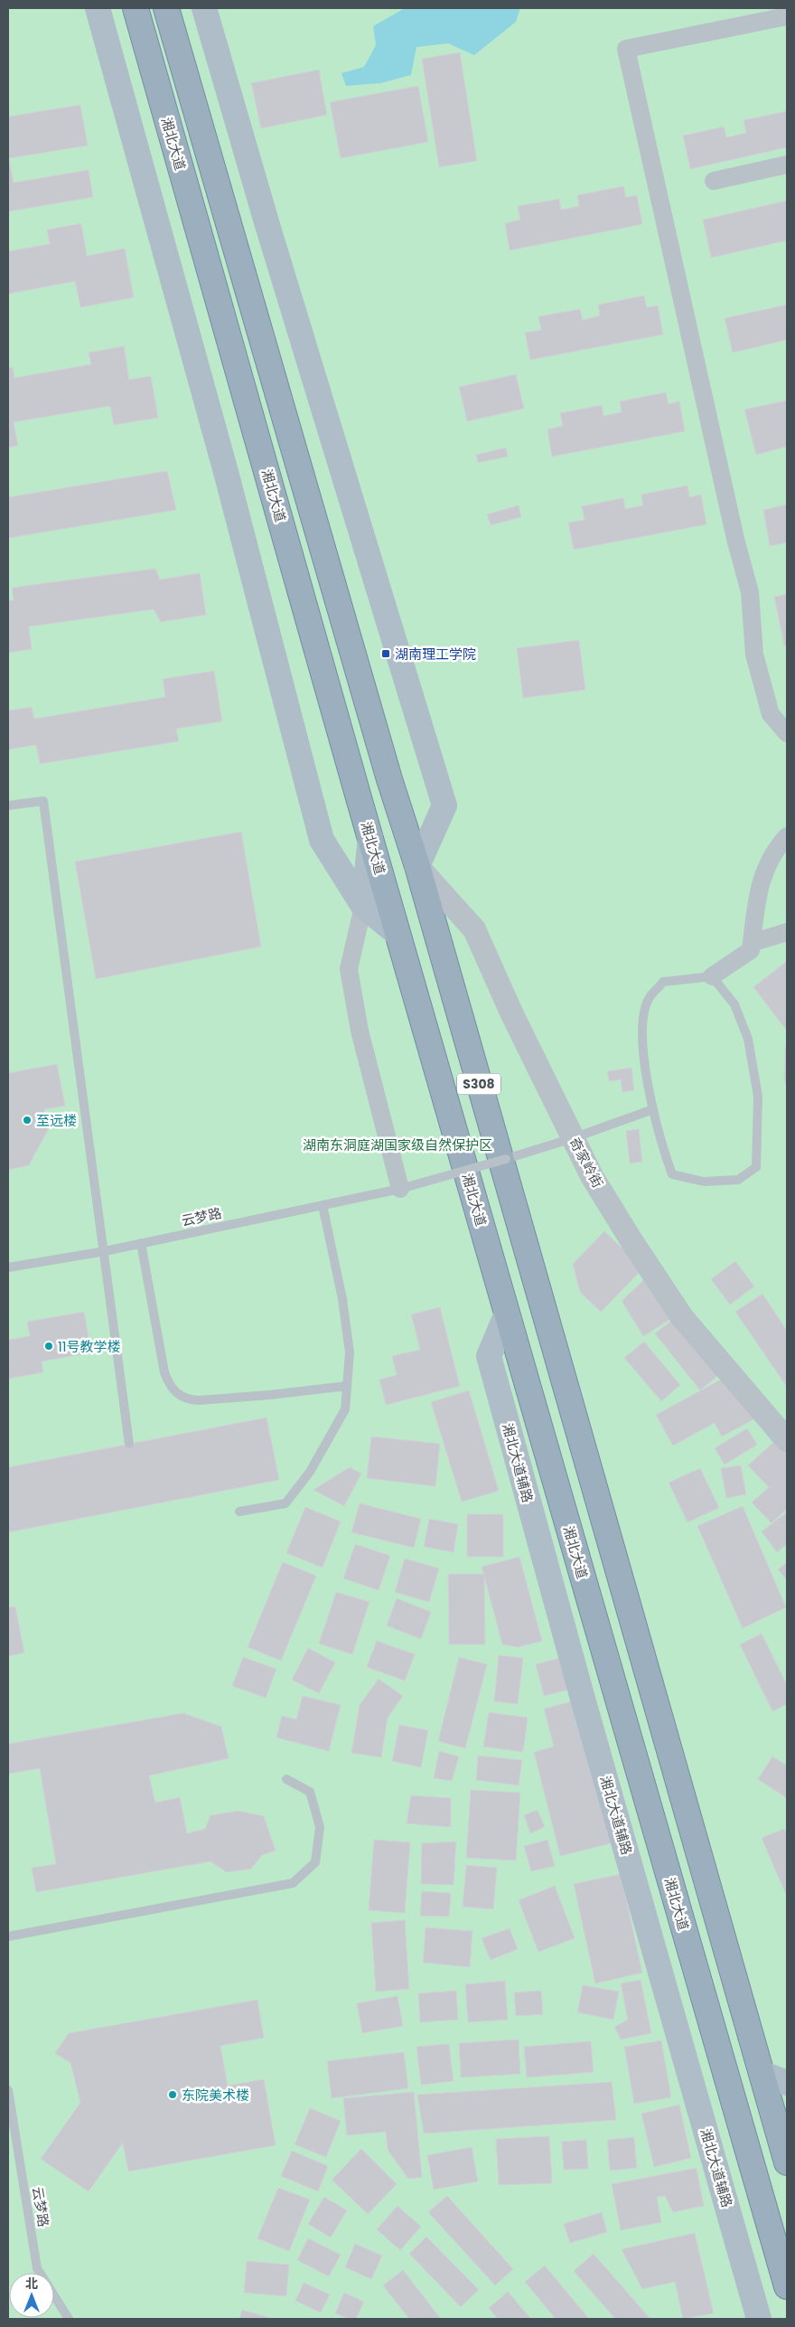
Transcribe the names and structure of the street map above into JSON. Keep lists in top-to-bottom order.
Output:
{
  "streets": {
    "highway": ["湘北大道", "S308"],
    "main road": ["湘北大道辅路"],
    "street": ["奇家岭街"],
    "lane": ["云梦路"]
  },
  "crossings": [
    ["湘北大道", "湘北大道辅路"],
    ["S308", "奇家岭街"],
    ["奇家岭街", "云梦路"]
  ],
  "parks": ["湖南东洞庭湖国家级自然保护区"],
  "places": {
    "transit": ["湖南理工学院"],
    "other": ["至远楼", "11号教学楼", "东院美术楼"]
  },
  "north": "top"
}
